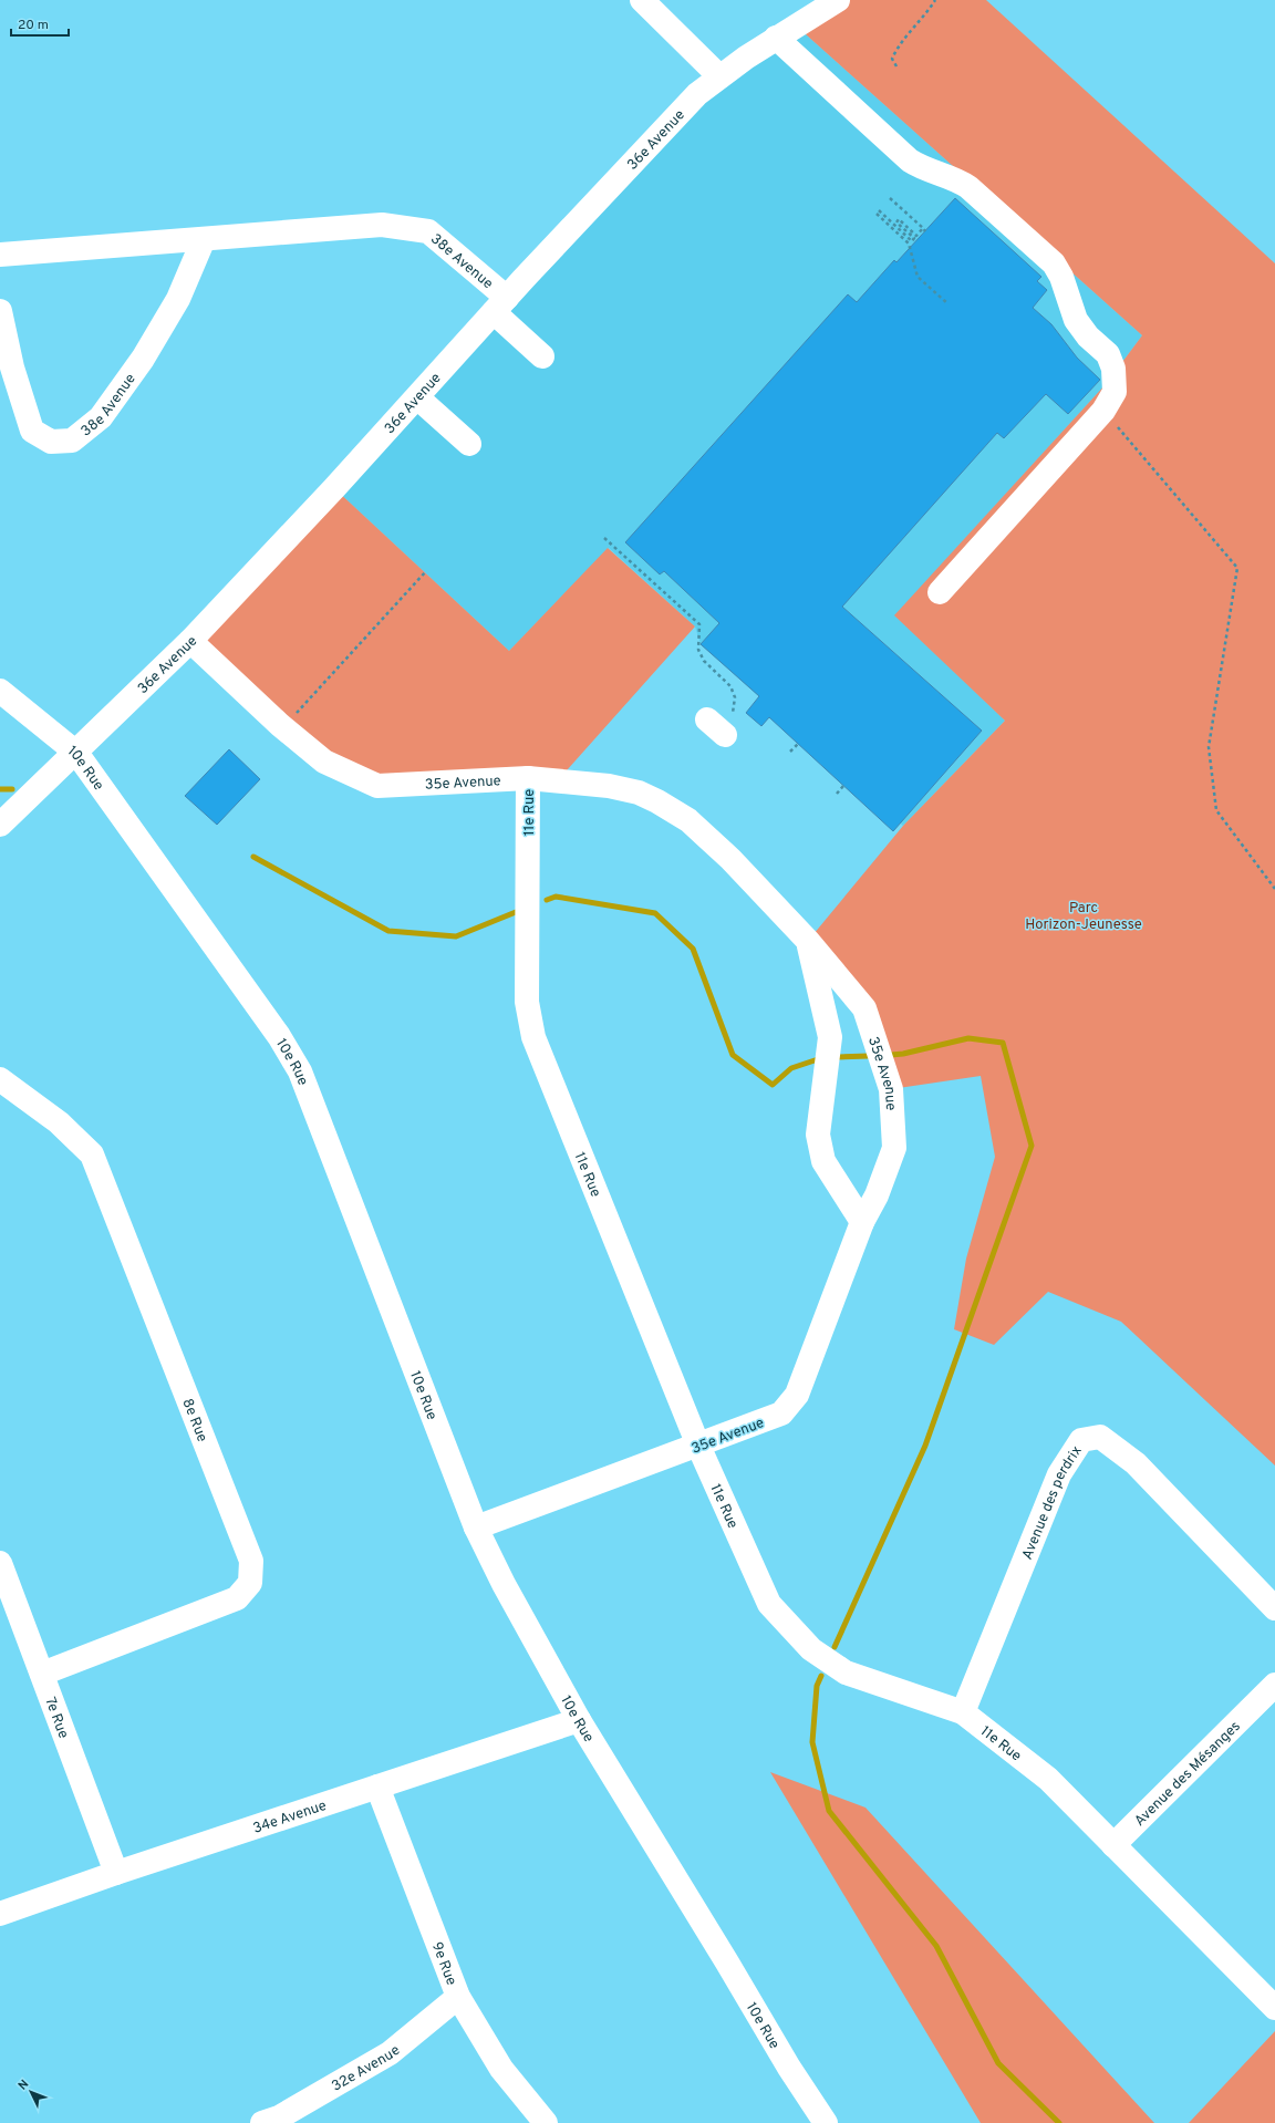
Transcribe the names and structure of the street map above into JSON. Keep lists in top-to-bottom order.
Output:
{
  "streets": {
    "street": [
      "36e Avenue",
      "38e Avenue",
      "10e Rue",
      "35e Avenue",
      "11e Rue",
      "8e Rue",
      "Avenue des perdrix",
      "7e Rue",
      "Avenue des Mésanges",
      "34e Avenue",
      "9e Rue",
      "32e Avenue"
    ]
  },
  "crossings": [
    ["36e Avenue", "38e Avenue"],
    ["36e Avenue", "10e Rue"],
    ["36e Avenue", "35e Avenue"],
    ["10e Rue", "35e Avenue"],
    ["10e Rue", "34e Avenue"],
    ["35e Avenue", "11e Rue"],
    ["11e Rue", "Avenue des perdrix"],
    ["11e Rue", "Avenue des Mésanges"],
    ["8e Rue", "7e Rue"],
    ["7e Rue", "34e Avenue"],
    ["34e Avenue", "9e Rue"],
    ["9e Rue", "32e Avenue"]
  ],
  "parks": ["Parc Horizon-Jeunesse"],
  "scale_bar": "20 m",
  "north": "top left"
}
